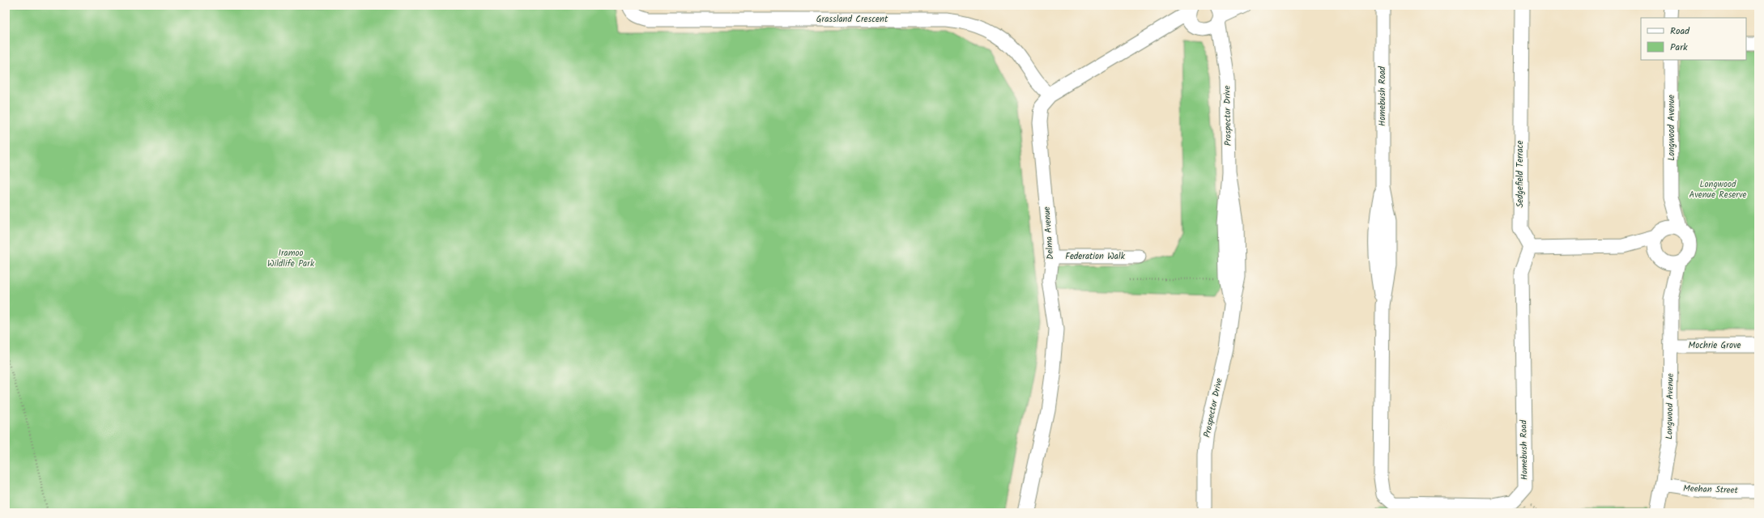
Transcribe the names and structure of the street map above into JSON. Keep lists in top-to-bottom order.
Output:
{
  "streets": {
    "street": [
      "Grassland Crescent",
      "Homebush Road",
      "Prospector Drive",
      "Longwood Avenue",
      "Sedgefield Terrace",
      "Delma Avenue",
      "Federation Walk",
      "Mochrie Grove",
      "Meehan Street"
    ]
  },
  "crossings": [
    ["Grassland Crescent", "Delma Avenue"],
    ["Homebush Road", "Sedgefield Terrace"],
    ["Prospector Drive", "Delma Avenue"],
    ["Longwood Avenue", "Mochrie Grove"],
    ["Longwood Avenue", "Meehan Street"],
    ["Delma Avenue", "Federation Walk"]
  ],
  "parks": ["Longwood Avenue Reserve", "Iramoo Wildlife Park"],
  "legend": ["Road", "Park"]
}
